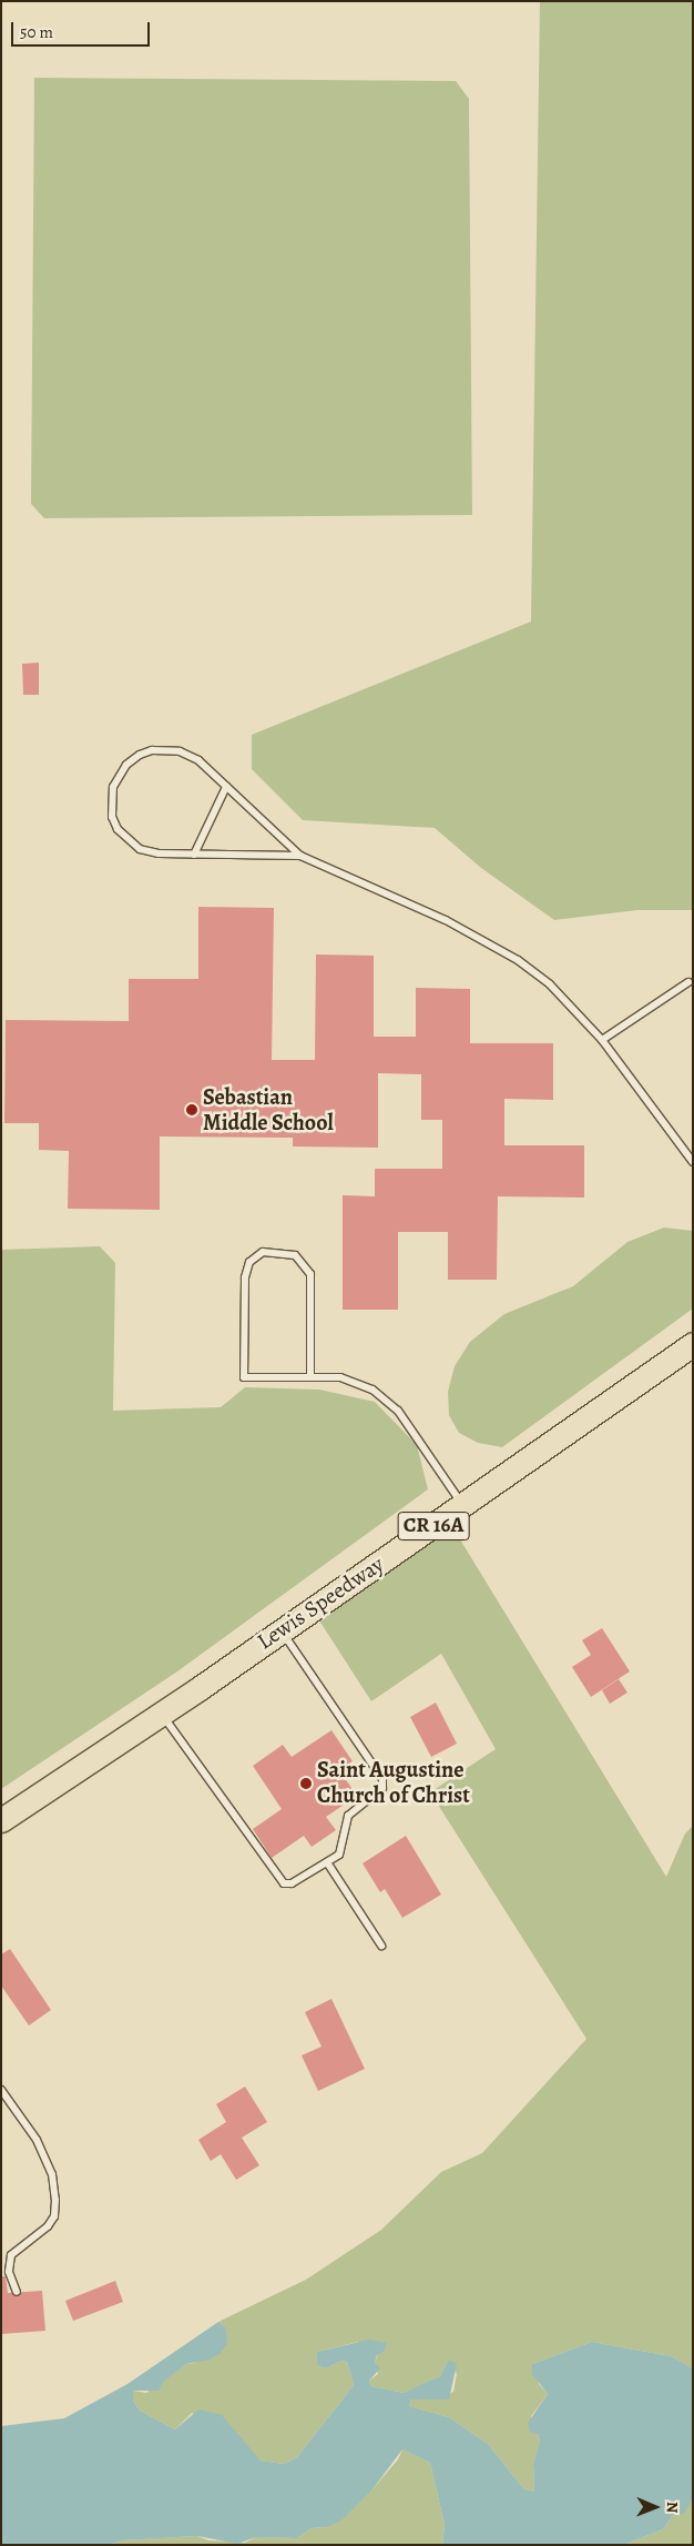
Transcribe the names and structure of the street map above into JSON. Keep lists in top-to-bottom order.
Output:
{
  "streets": {
    "main road": ["CR 16A", "Lewis Speedway"]
  },
  "places": ["Sebastian Middle School", "Saint Augustine Church of Christ"],
  "scale_bar": "50 m",
  "north": "right"
}
